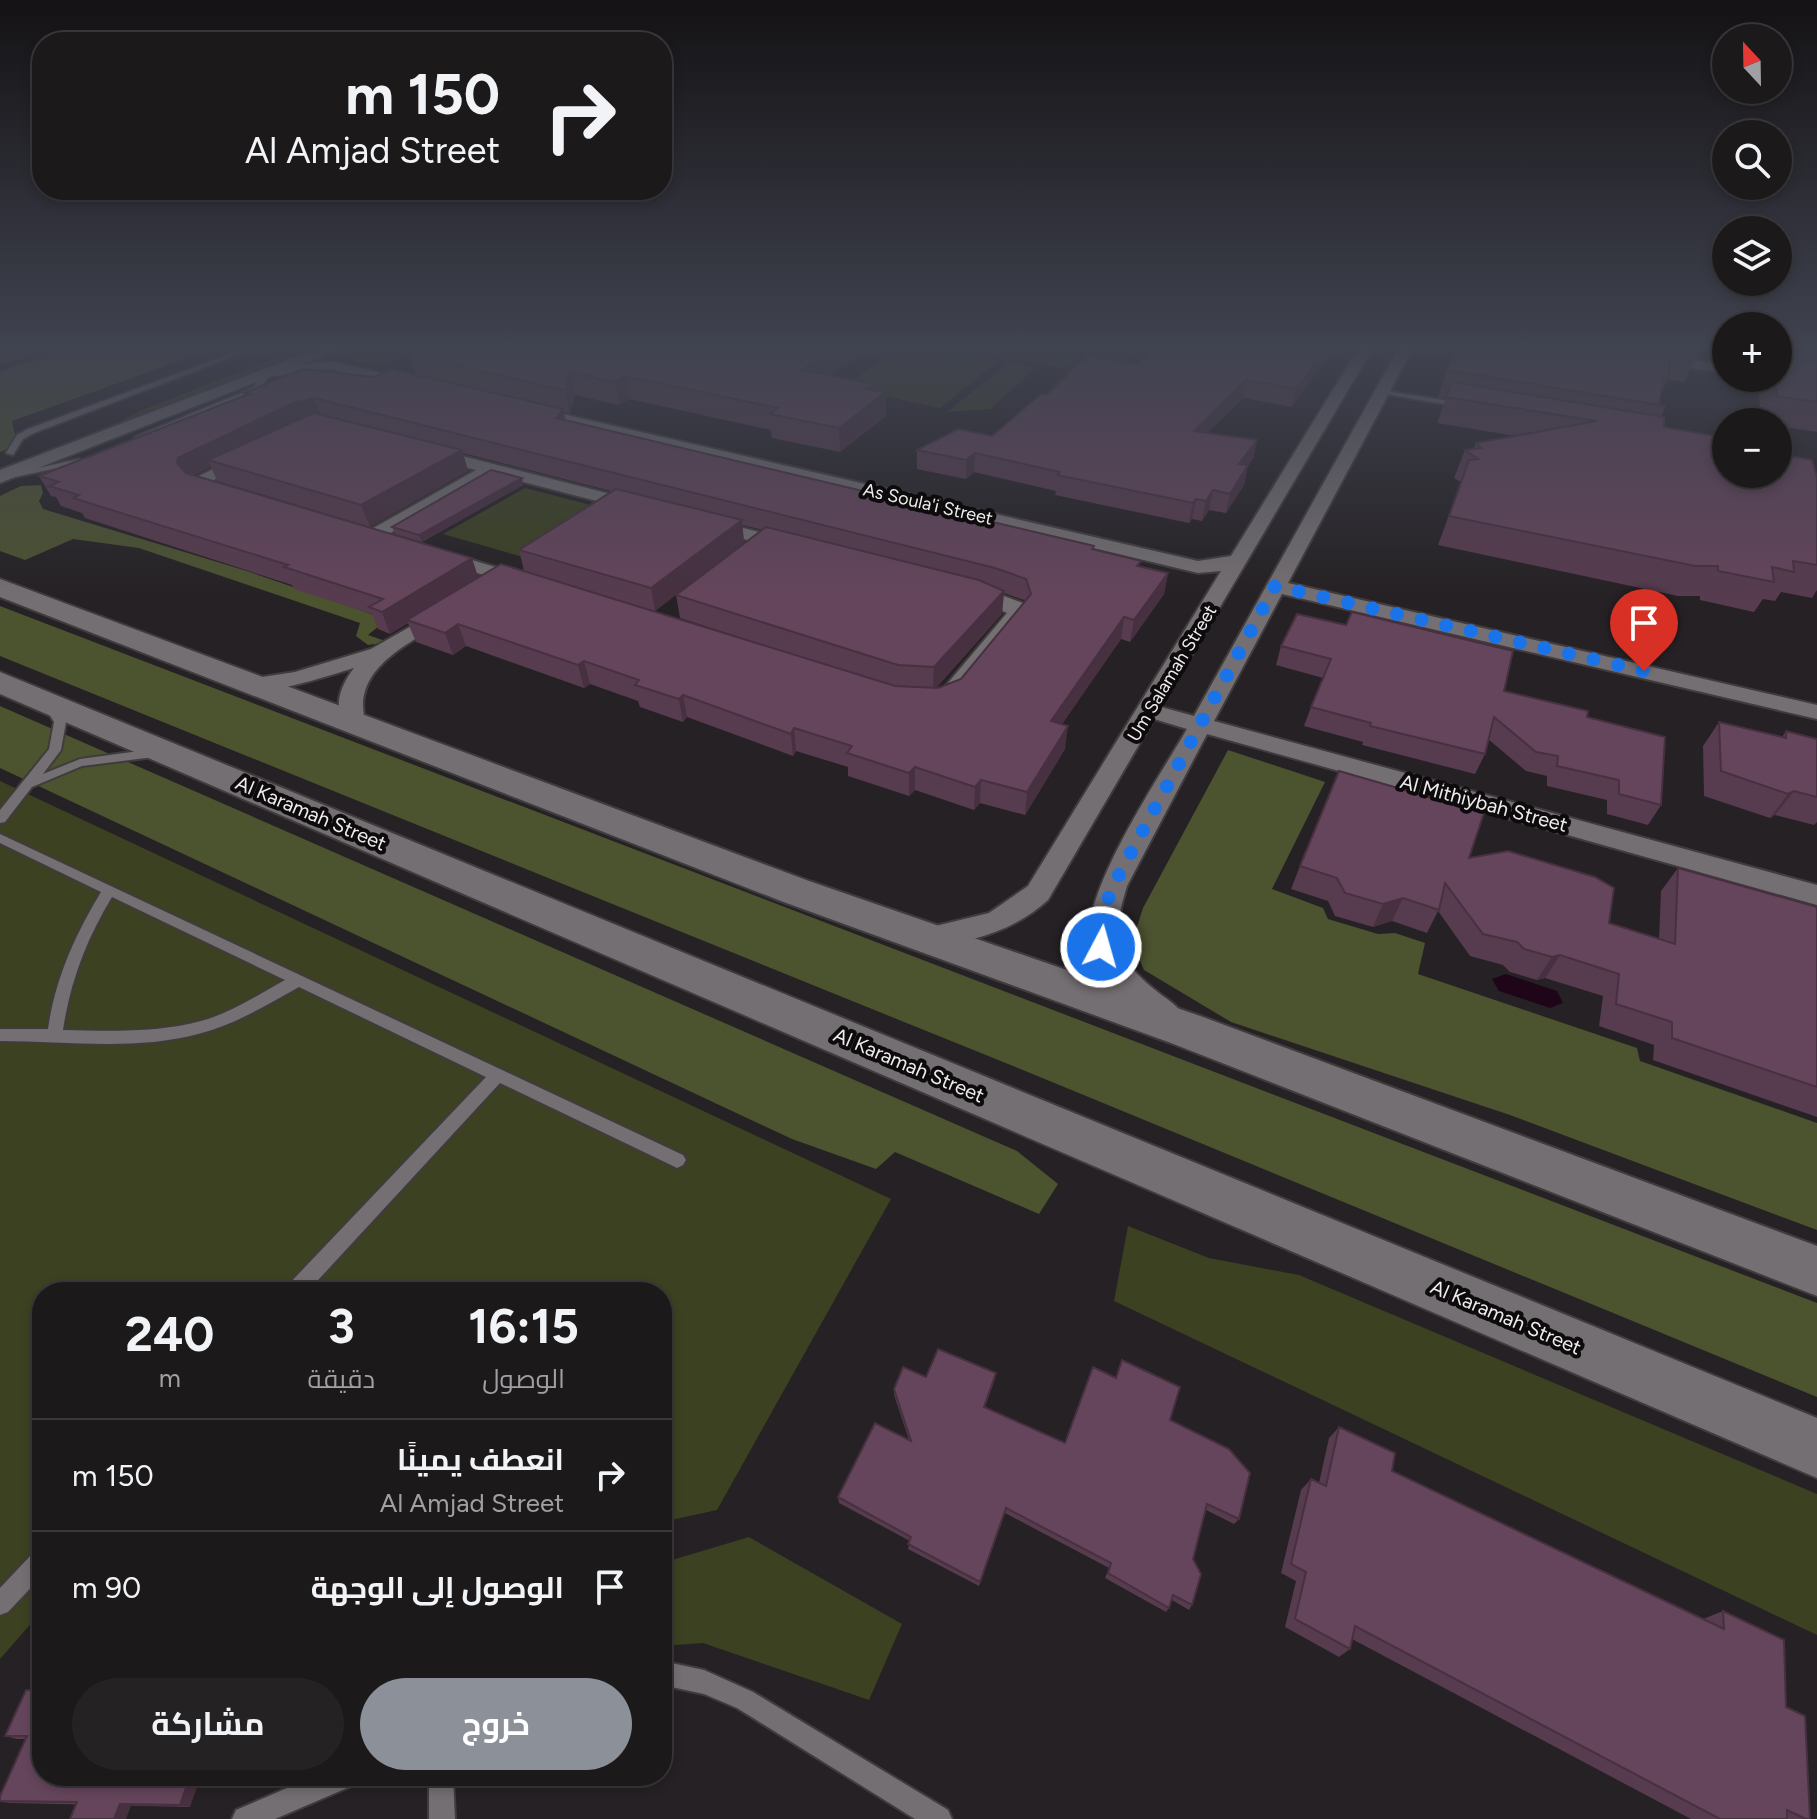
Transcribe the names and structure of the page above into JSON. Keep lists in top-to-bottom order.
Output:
{
  "streets": {
    "main road": ["Al Karamah Street"],
    "street": ["As Soula'i Street", "Um Salamah Street", "Al Mithiybah Street"]
  },
  "crossings": [
    ["As Soula'i Street", "Um Salamah Street"],
    ["Um Salamah Street", "Al Mithiybah Street"]
  ],
  "north": "top",
  "page": {
    "map_buttons": ["+", "−"],
    "turn": ["150 m", "Al Amjad Street"],
    "eta": [
      "16:15",
      "الوصول",
      "3",
      "دقيقة",
      "240",
      "m"
    ],
    "list": [
      {
        "name": "انعطف يمينًا",
        "note": "Al Amjad Street",
        "value": "150 m"
      },
      {
        "name": "الوصول إلى الوجهة",
        "value": "90 m"
      }
    ],
    "buttons": ["خروج", "مشاركة"]
  }
}
